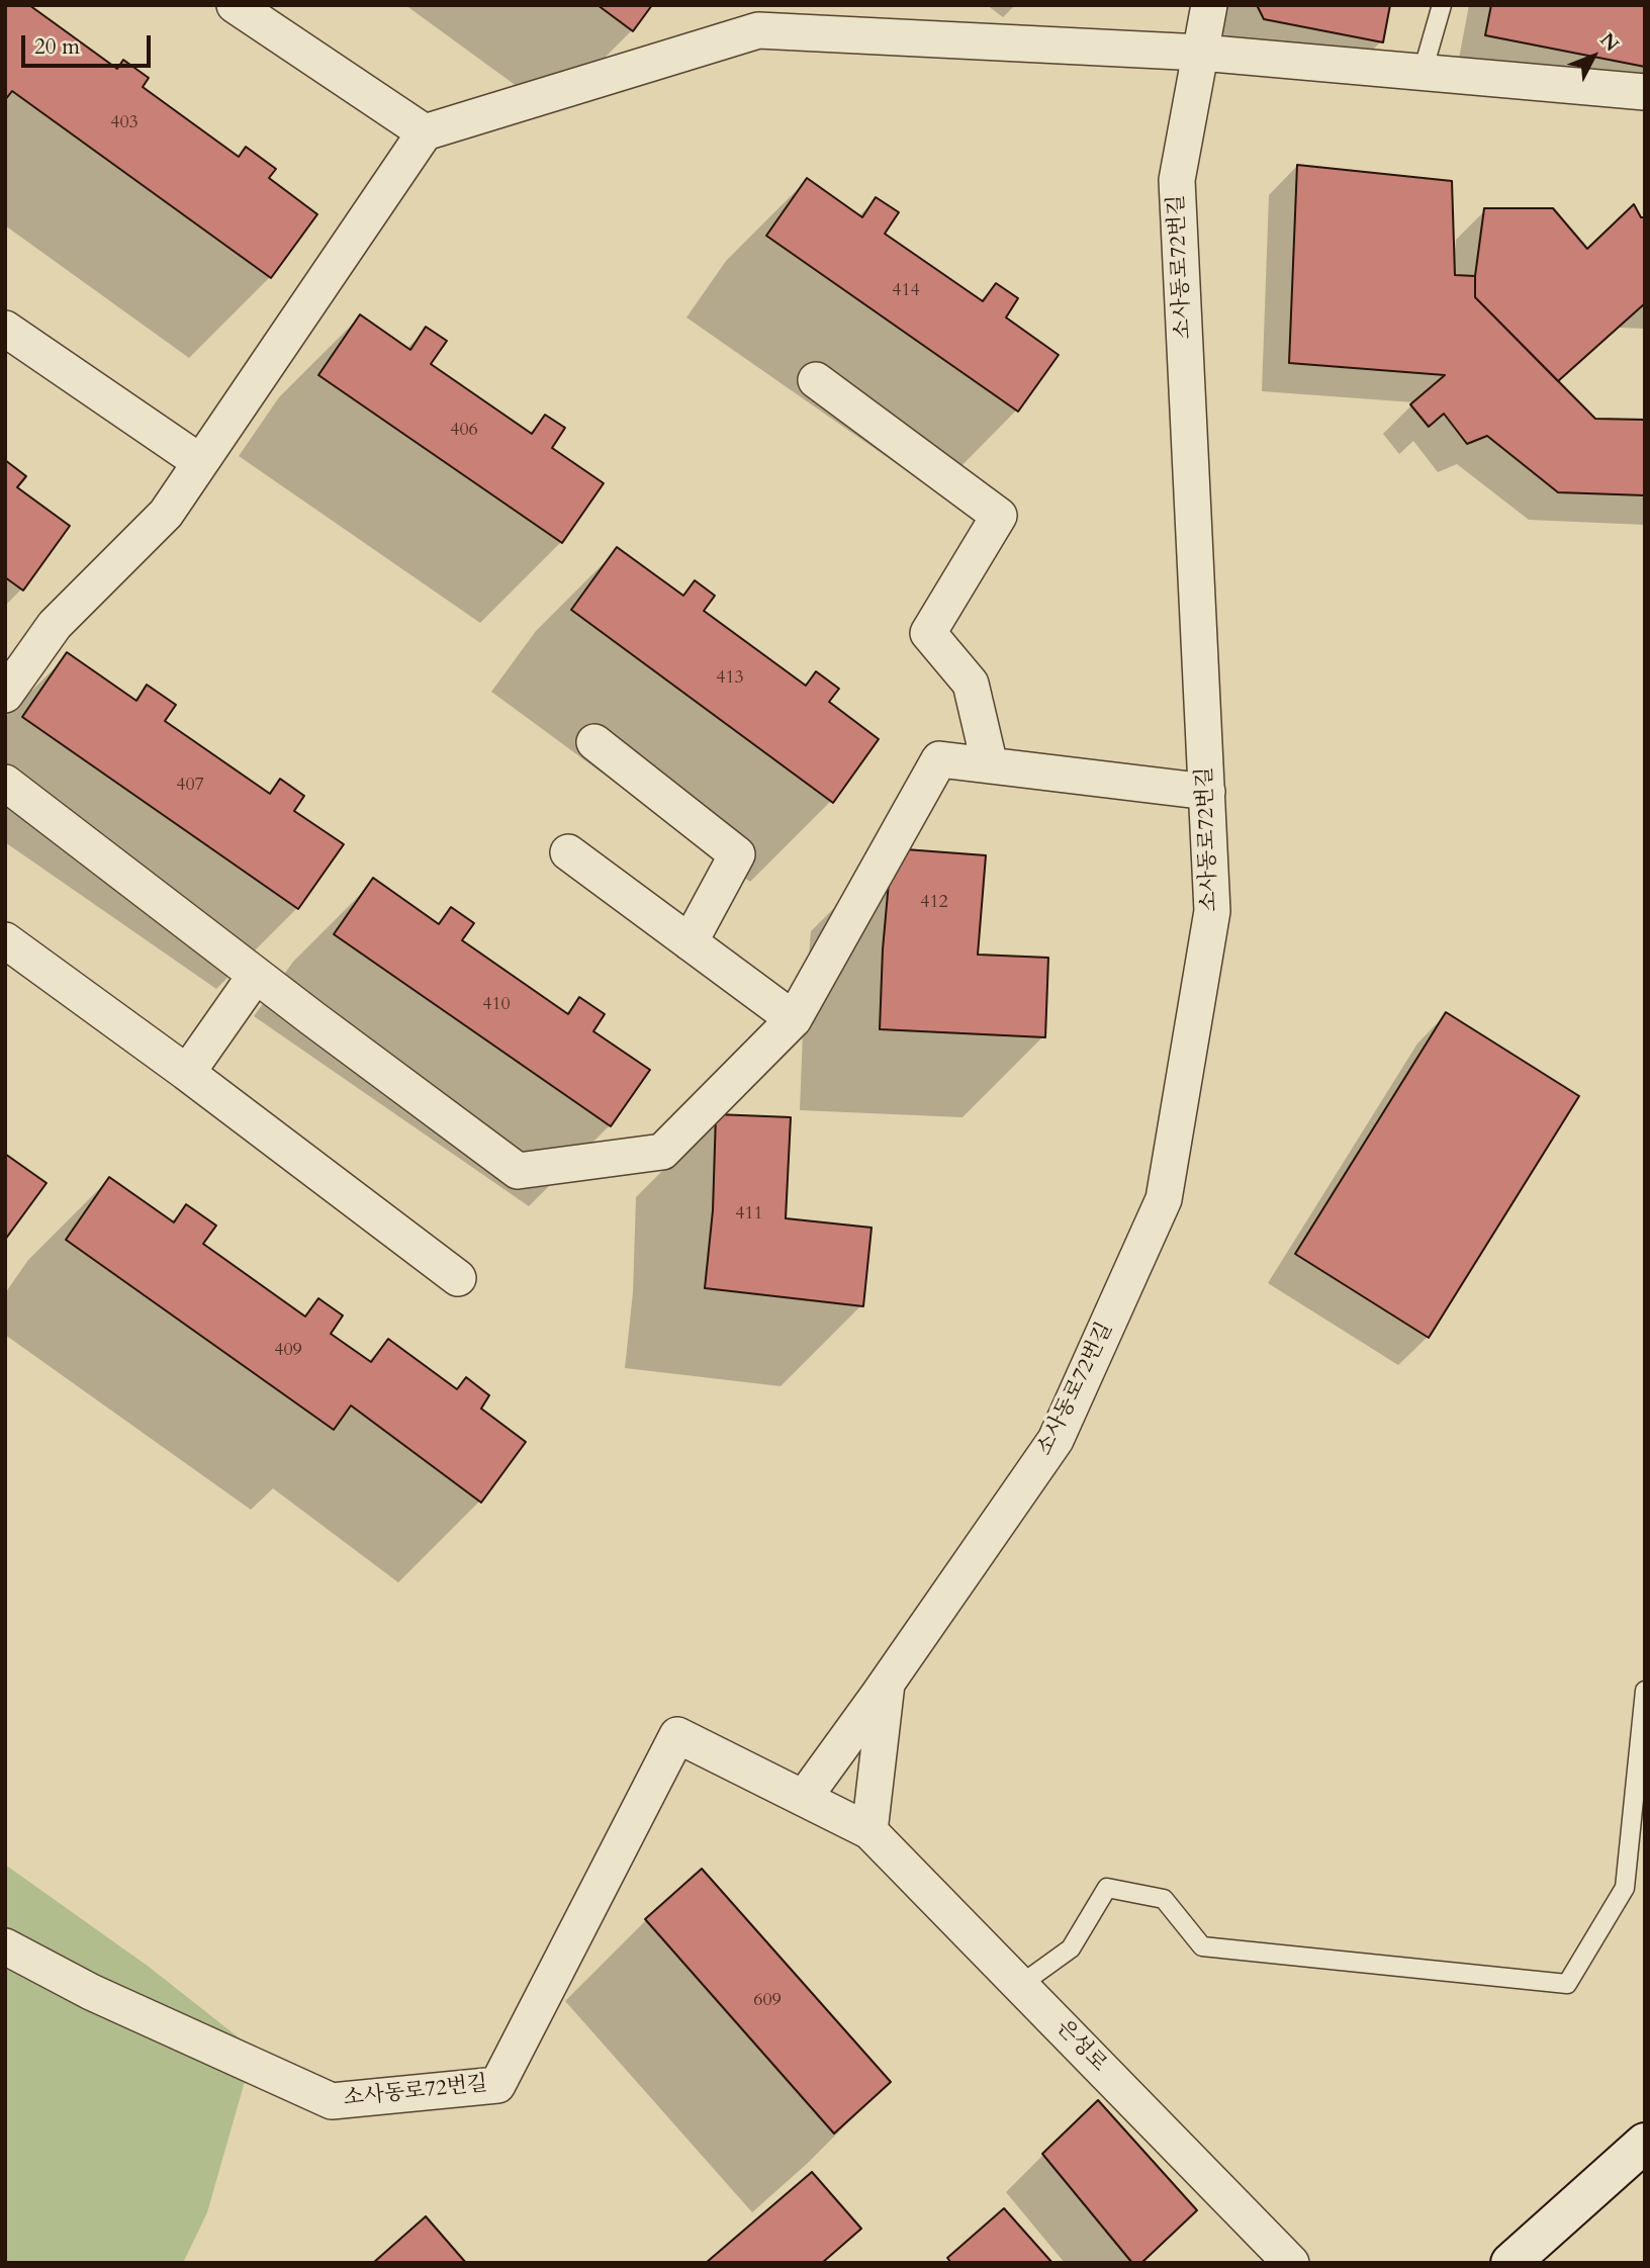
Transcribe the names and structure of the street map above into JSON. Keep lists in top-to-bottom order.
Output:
{
  "streets": {
    "street": ["소사동로72번길", "은성로"]
  },
  "crossings": [
    ["소사동로72번길", "은성로"]
  ],
  "house_numbers": [
    "403",
    "414",
    "406",
    "413",
    "407",
    "412",
    "410",
    "411",
    "409",
    "609"
  ],
  "scale_bar": "20 m",
  "north": "top right"
}
